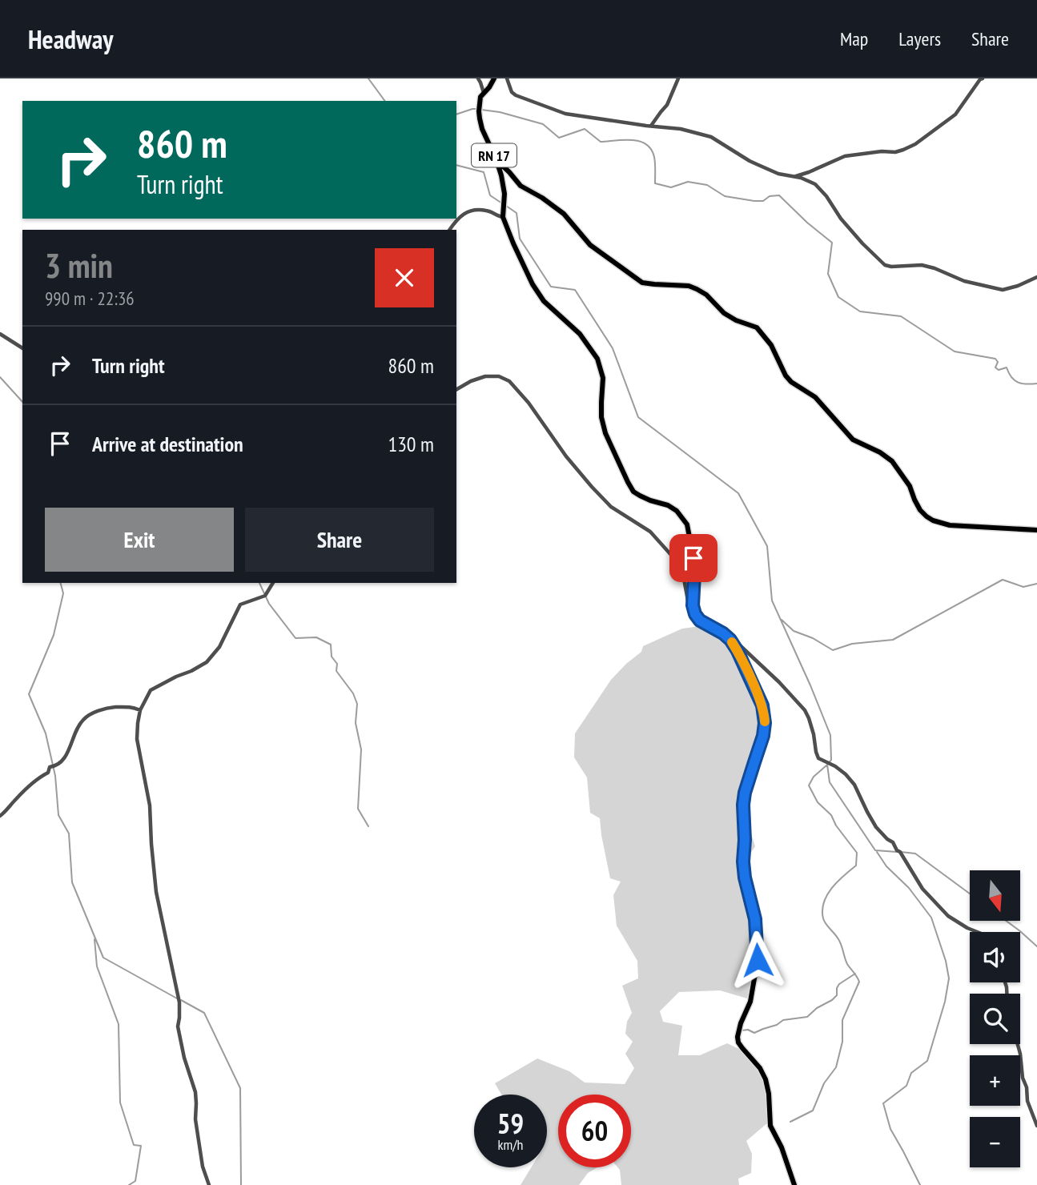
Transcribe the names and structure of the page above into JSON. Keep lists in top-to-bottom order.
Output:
{
  "streets": {
    "main road": ["RN 17"]
  },
  "north": "bottom",
  "page": {
    "header": "Headway",
    "nav": ["Map", "Layers", "Share"],
    "turn": ["860 m", "Turn right"],
    "heading": ["3 min", "990 m · 22:36"],
    "list": [
      {
        "name": "Turn right",
        "value": "860 m"
      },
      {
        "name": "Arrive at destination",
        "value": "130 m"
      }
    ],
    "buttons": ["Exit", "Share"],
    "map_buttons": ["+", "−"],
    "speed": "59 km/h",
    "limit": "60"
  }
}
